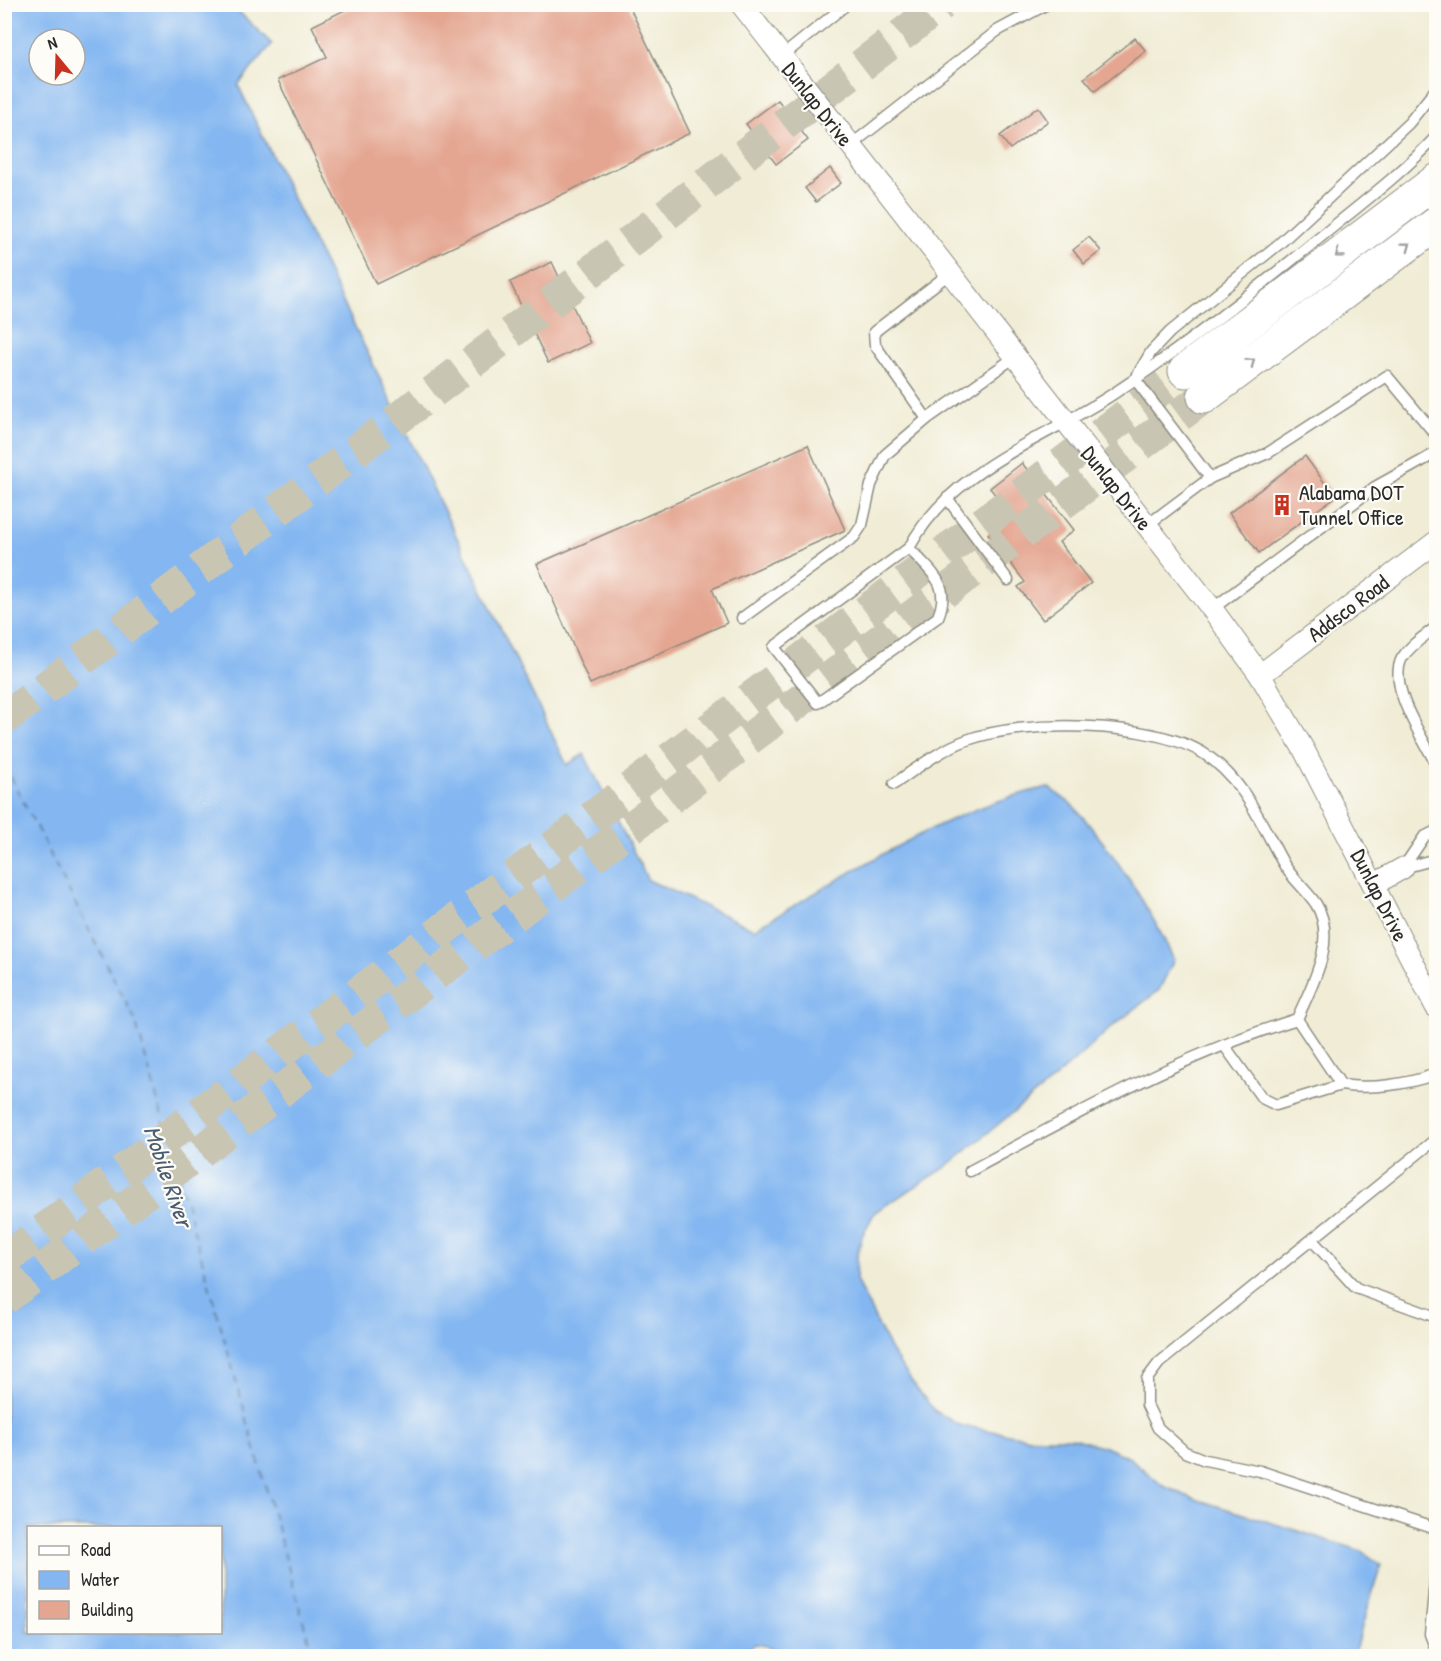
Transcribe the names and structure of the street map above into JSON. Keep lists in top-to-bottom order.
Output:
{
  "streets": {
    "street": ["Dunlap Drive", "Addsco Road"]
  },
  "crossings": [
    ["Dunlap Drive", "Addsco Road"]
  ],
  "water": ["Mobile River"],
  "places": {
    "building": ["Alabama DOT Tunnel Office"]
  },
  "legend": ["Road", "Water", "Building"],
  "north": "top"
}
